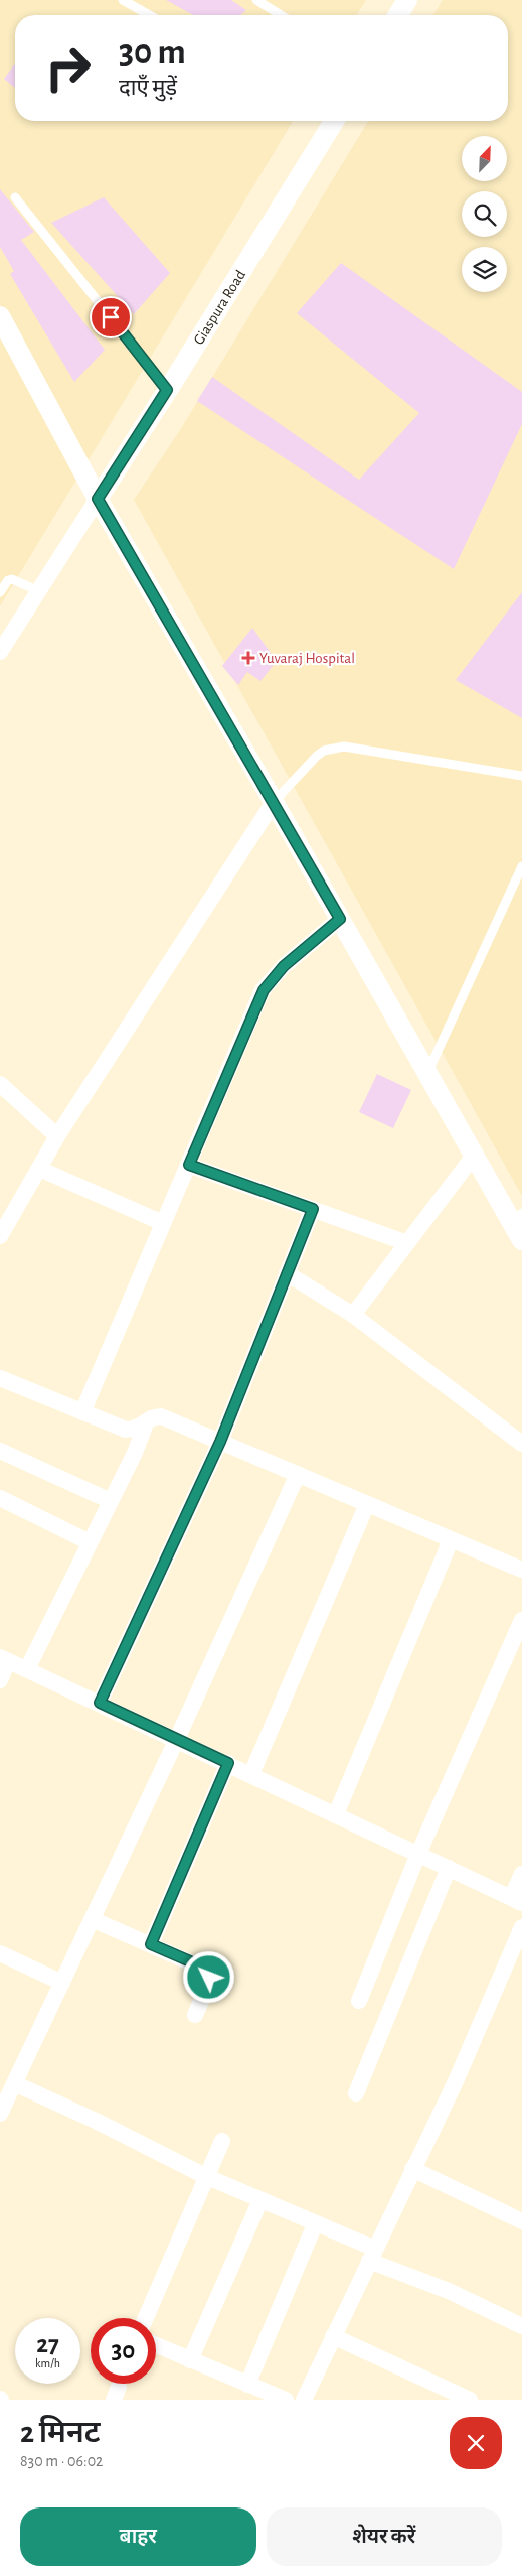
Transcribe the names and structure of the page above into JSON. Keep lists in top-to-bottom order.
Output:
{
  "streets": {
    "street": ["Giaspura Road"]
  },
  "places": {
    "health": ["Yuvaraj Hospital"]
  },
  "north": "top right",
  "page": {
    "turn": ["30 m", "दाएँ मुड़ें"],
    "speed": "27 km/h",
    "limit": "30",
    "heading": ["2 मिनट", "830 m · 06:02"],
    "buttons": ["बाहर", "शेयर करें"]
  }
}
